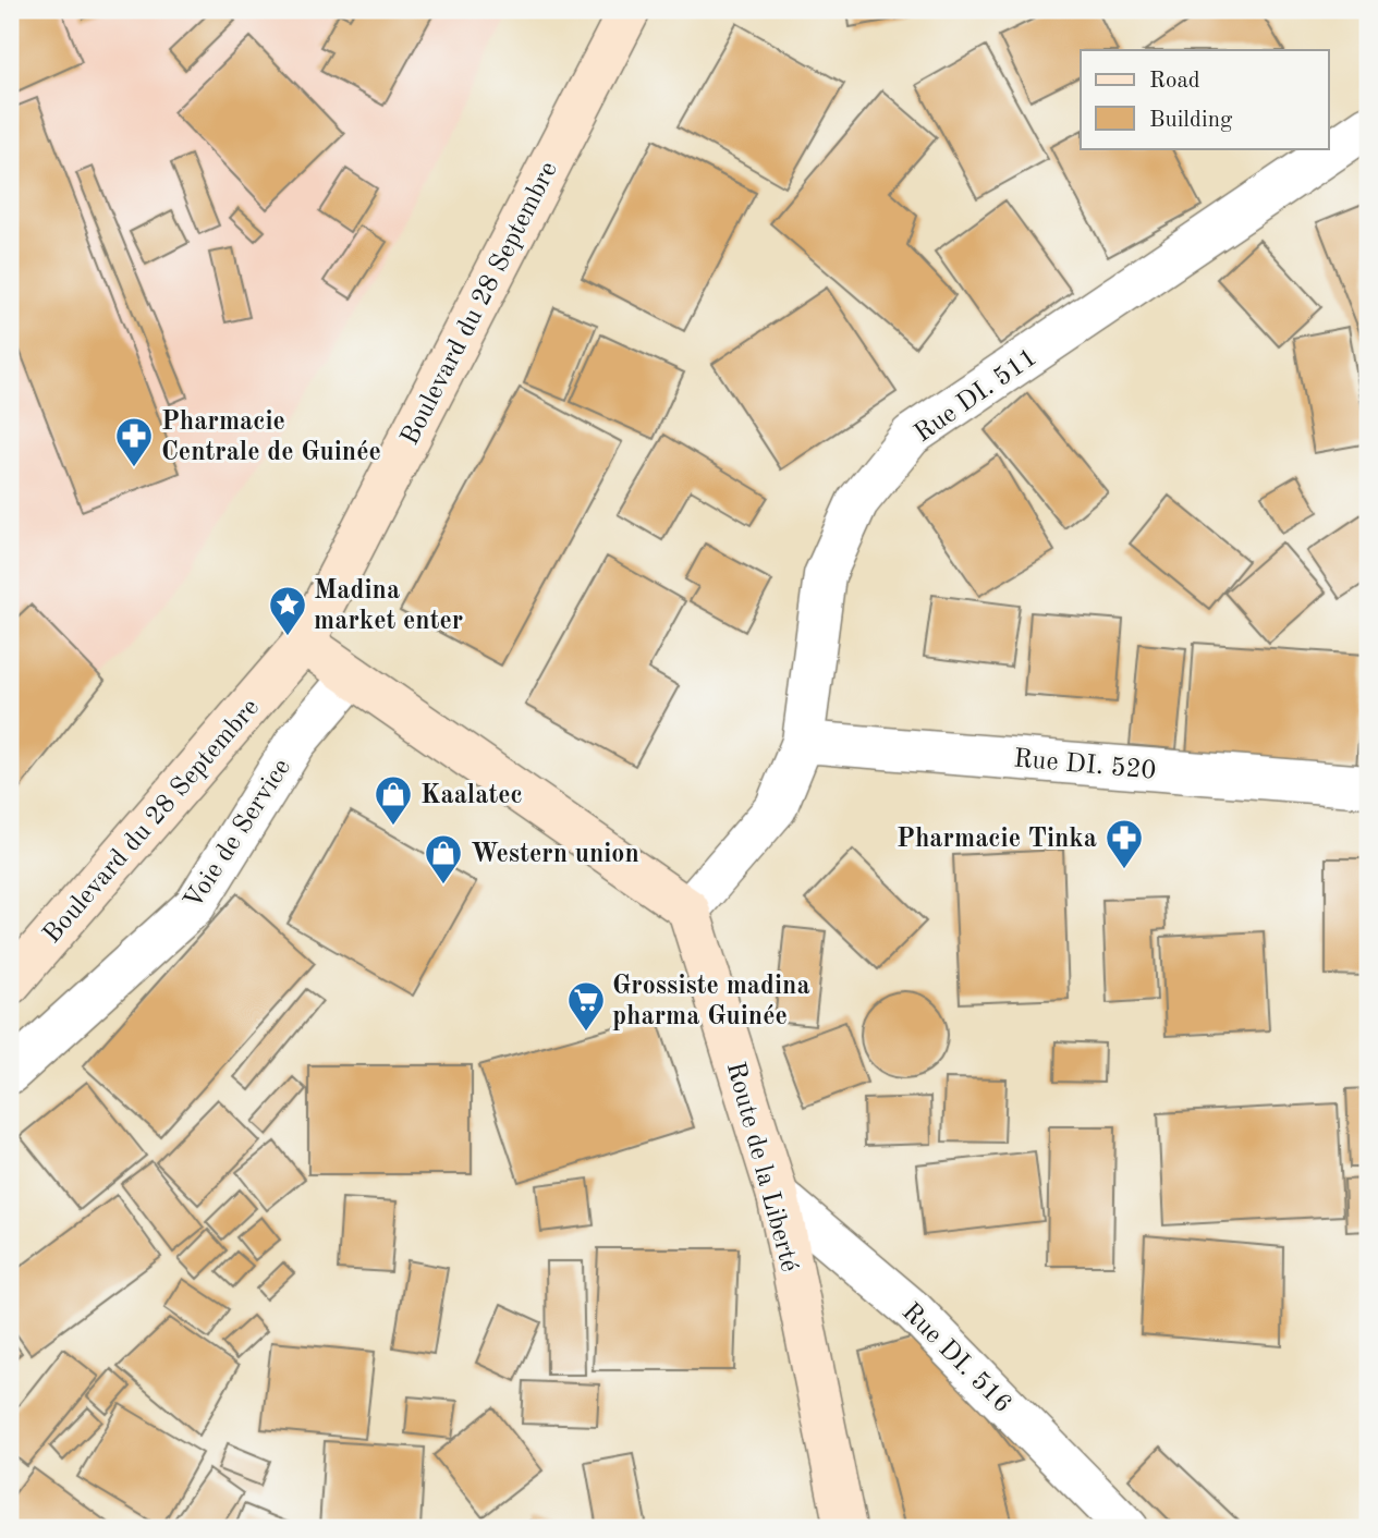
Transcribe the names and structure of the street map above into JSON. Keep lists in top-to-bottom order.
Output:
{
  "streets": {
    "main road": ["Boulevard du 28 Septembre", "Route de la Liberté"],
    "street": [
      "Rue DI. 511",
      "Rue DI. 520",
      "Voie de Service",
      "Rue DI. 516"
    ]
  },
  "crossings": [
    ["Rue DI. 511", "Rue DI. 520"],
    ["Rue DI. 511", "Route de la Liberté"],
    ["Route de la Liberté", "Rue DI. 516"]
  ],
  "places": {
    "pharmacy": ["Pharmacie Centrale de Guinée", "Pharmacie Tinka"],
    "place": ["Madina market enter"],
    "shop": ["Kaalatec", "Western union"],
    "supermarket": ["Grossiste madina pharma Guinée"]
  },
  "legend": ["Road", "Building"]
}
